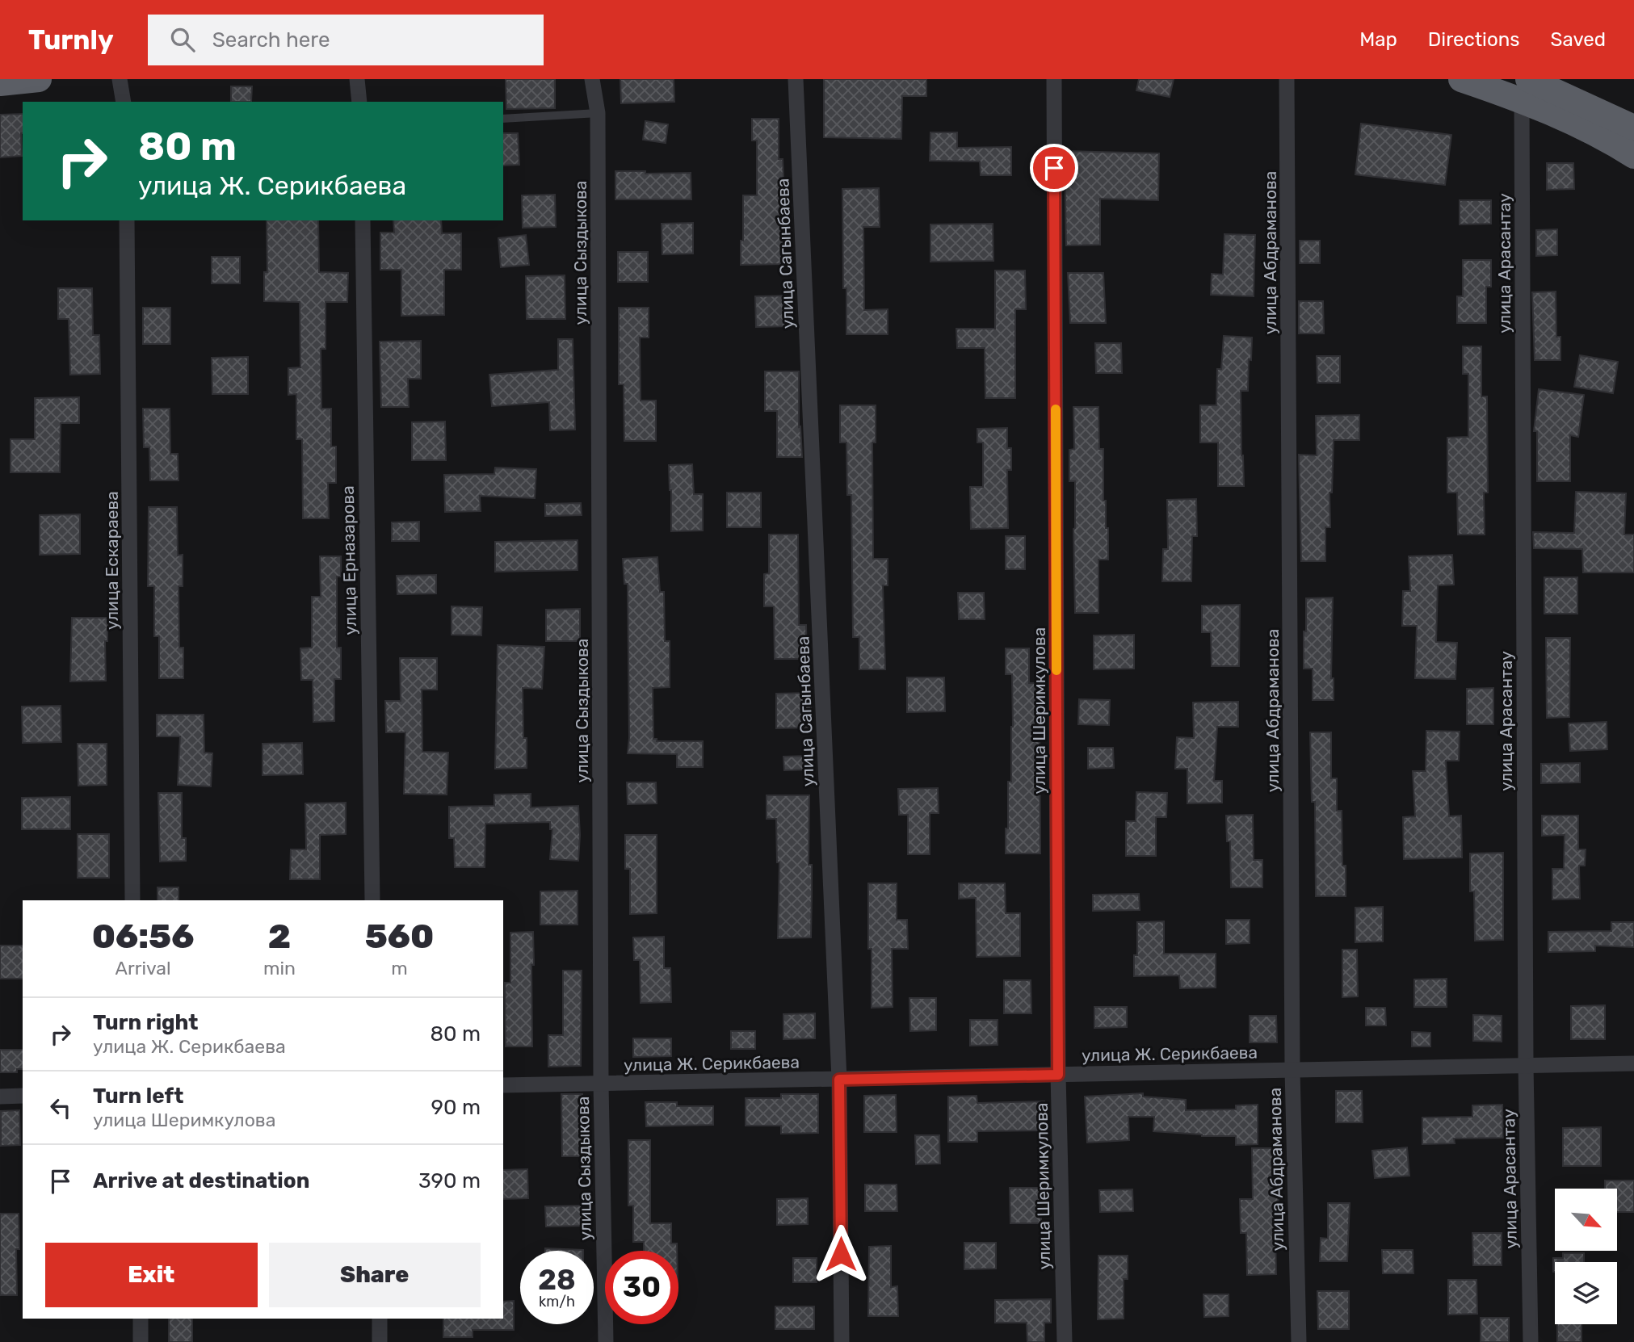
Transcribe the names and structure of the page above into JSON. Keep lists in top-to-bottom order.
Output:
{
  "streets": {
    "street": [
      "улица Сыздыкова",
      "улица Абдраманова",
      "улица Сагынбаева",
      "улица Арасантау",
      "улица Ескараева",
      "улица Ерназарова",
      "улица Шеримкулова",
      "улица Ж. Серикбаева"
    ]
  },
  "crossings": [
    ["улица Сыздыкова", "улица Ж. Серикбаева"],
    ["улица Абдраманова", "улица Ж. Серикбаева"],
    ["улица Сагынбаева", "улица Ж. Серикбаева"],
    ["улица Арасантау", "улица Ж. Серикбаева"],
    ["улица Шеримкулова", "улица Ж. Серикбаева"]
  ],
  "north": "bottom right",
  "page": {
    "header": "Turnly",
    "search": "Search here",
    "nav": ["Map", "Directions", "Saved"],
    "turn": ["80 m", "улица Ж. Серикбаева"],
    "eta": [
      "06:56",
      "Arrival",
      "2",
      "min",
      "560",
      "m"
    ],
    "list": [
      {
        "name": "Turn right",
        "note": "улица Ж. Серикбаева",
        "value": "80 m"
      },
      {
        "name": "Turn left",
        "note": "улица Шеримкулова",
        "value": "90 m"
      },
      {
        "name": "Arrive at destination",
        "value": "390 m"
      }
    ],
    "buttons": ["Exit", "Share"],
    "speed": "28 km/h",
    "limit": "30"
  }
}
